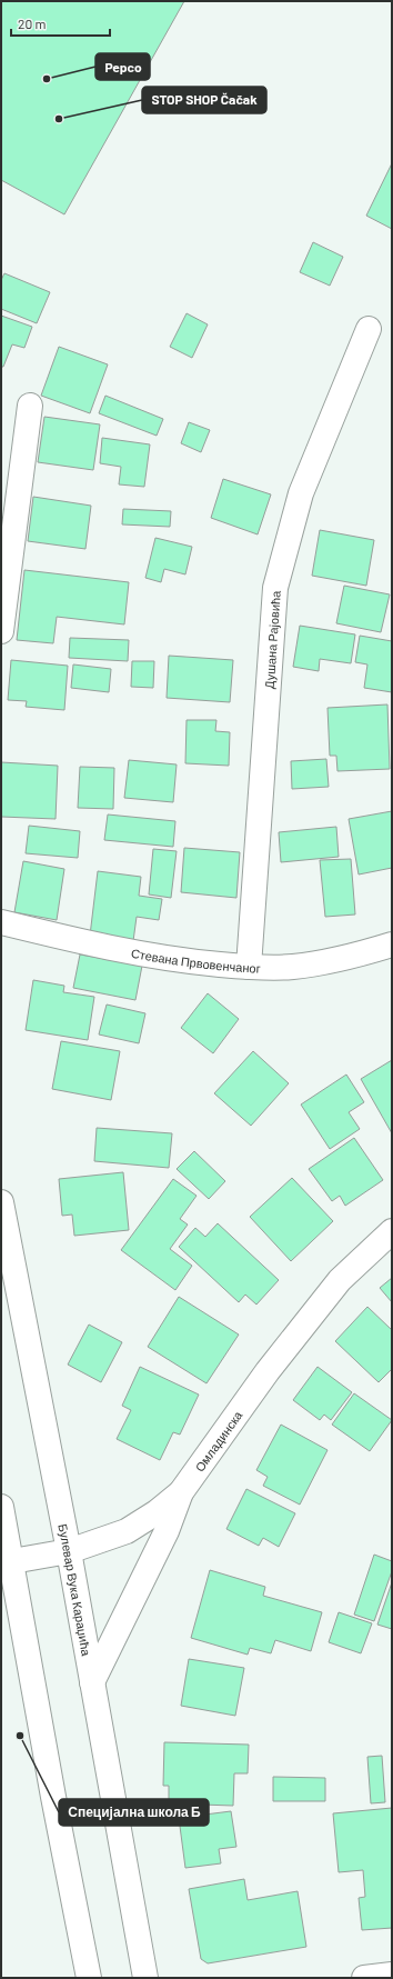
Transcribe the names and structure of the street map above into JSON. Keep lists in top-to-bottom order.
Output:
{
  "streets": {
    "street": [
      "Душана Рајовића",
      "Стевана Првовенчаног",
      "Омладинска",
      "Булевар Вука Караџића"
    ]
  },
  "crossings": [
    ["Душана Рајовића", "Стевана Првовенчаног"],
    ["Омладинска", "Булевар Вука Караџића"]
  ],
  "places": ["Pepco", "STOP SHOP Čačak", "Специјална школа Б"],
  "scale_bar": "20 m"
}
